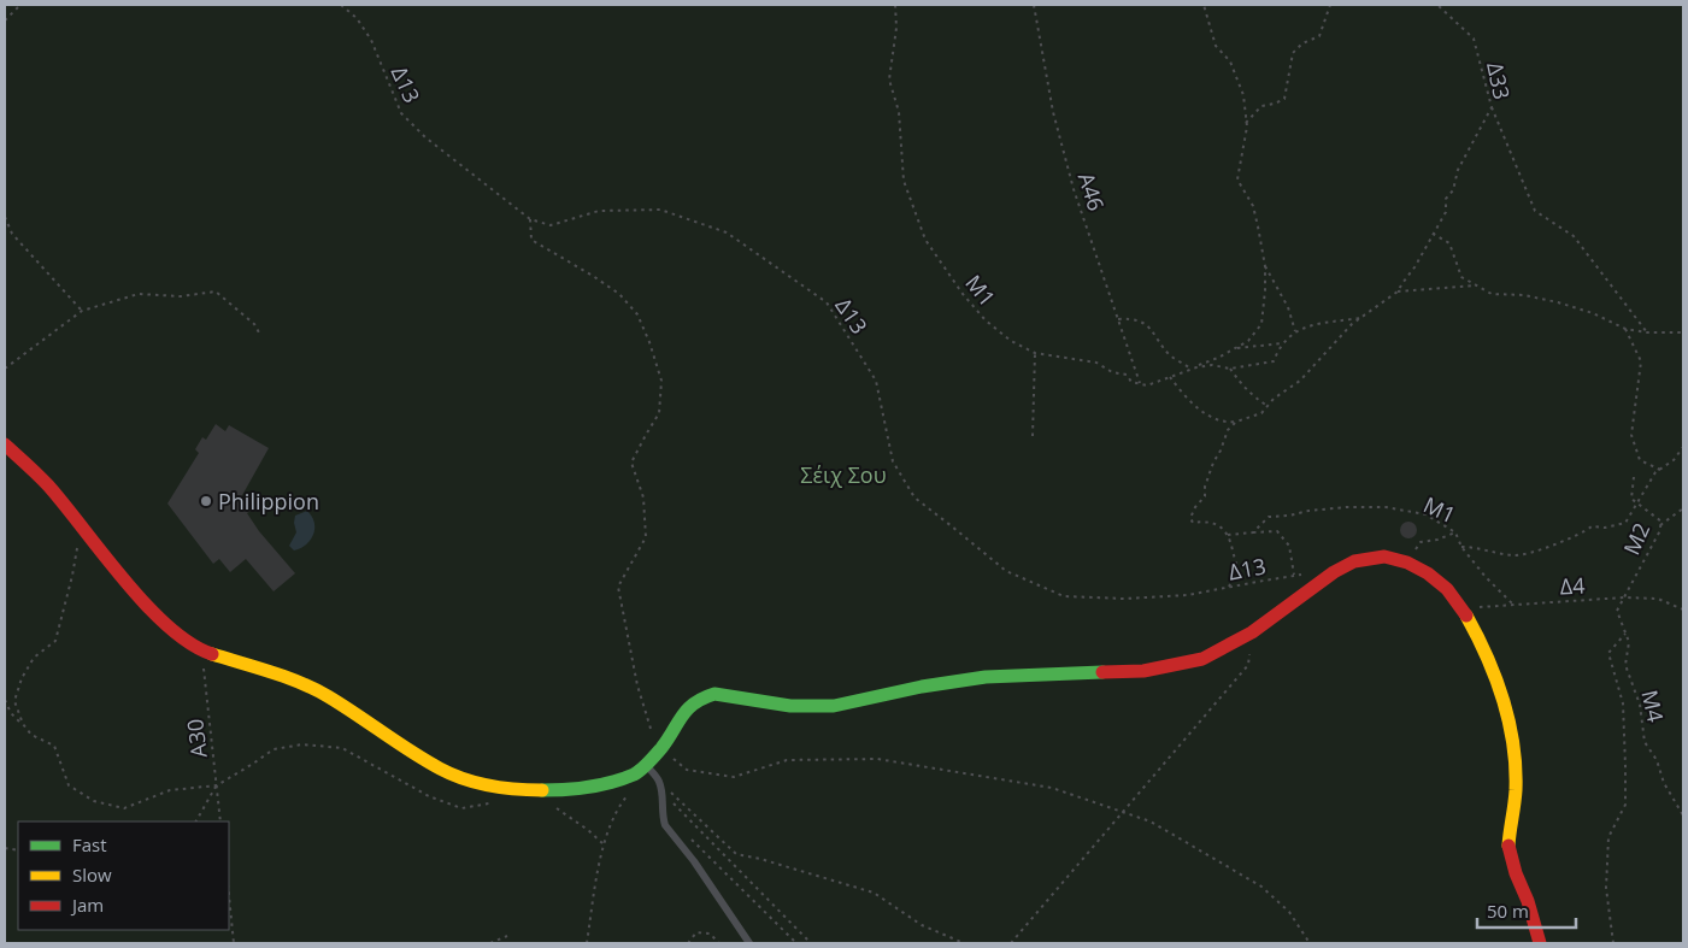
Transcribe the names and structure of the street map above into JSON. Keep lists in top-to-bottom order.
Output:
{
  "streets": {
    "path": [
      "Δ33",
      "Δ13",
      "Α46",
      "Μ1",
      "Μ2",
      "Δ4",
      "M4",
      "Α30"
    ]
  },
  "crossings": [
    ["Α46", "Μ1"],
    ["Μ1", "Δ4"],
    ["Μ2", "Δ4"],
    ["Μ2", "M4"],
    ["Δ4", "M4"]
  ],
  "parks": ["Σέιχ Σου"],
  "places": ["Philippion"],
  "legend": ["Fast", "Slow", "Jam"],
  "scale_bar": "50 m"
}
